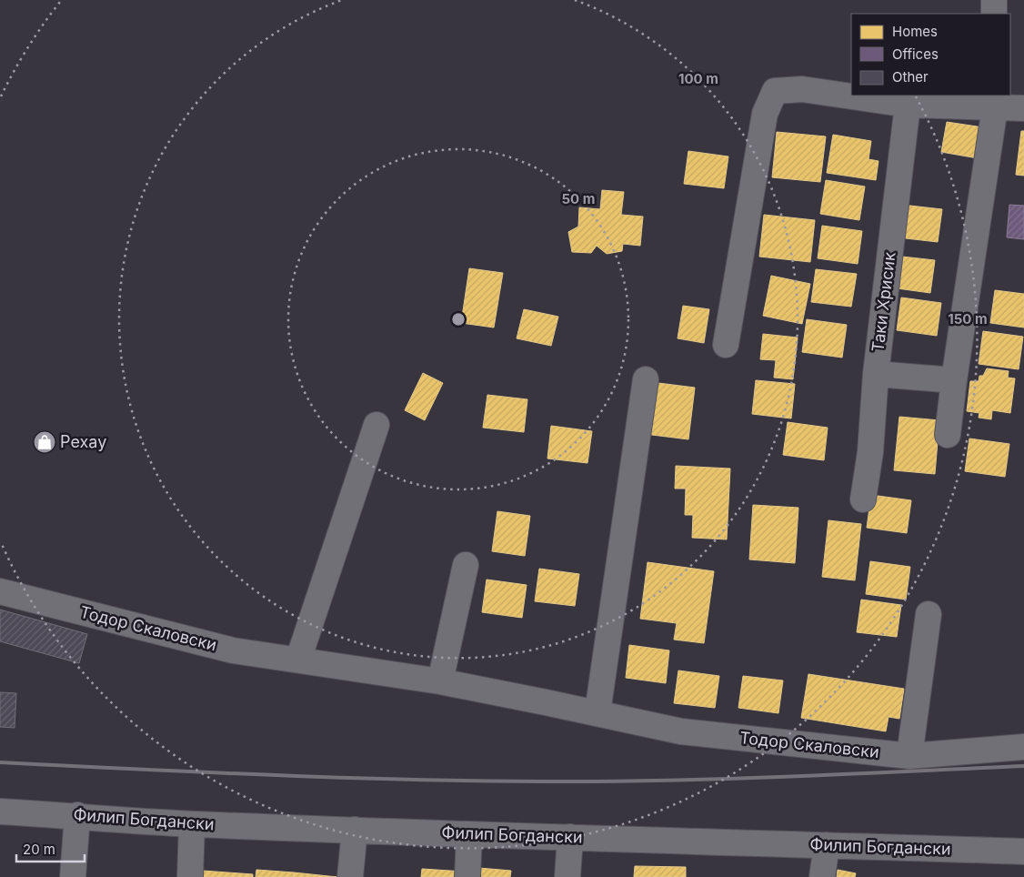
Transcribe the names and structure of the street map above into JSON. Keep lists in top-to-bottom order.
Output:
{
  "streets": {
    "street": ["Таки Хрисик", "Тодор Скаловски", "Филип Богдански"]
  },
  "places": {
    "shop": ["Рехау"]
  },
  "legend": ["Homes", "Offices", "Other"],
  "scale_bar": "20 m",
  "rings": ["100 m", "50 m", "150 m"]
}
